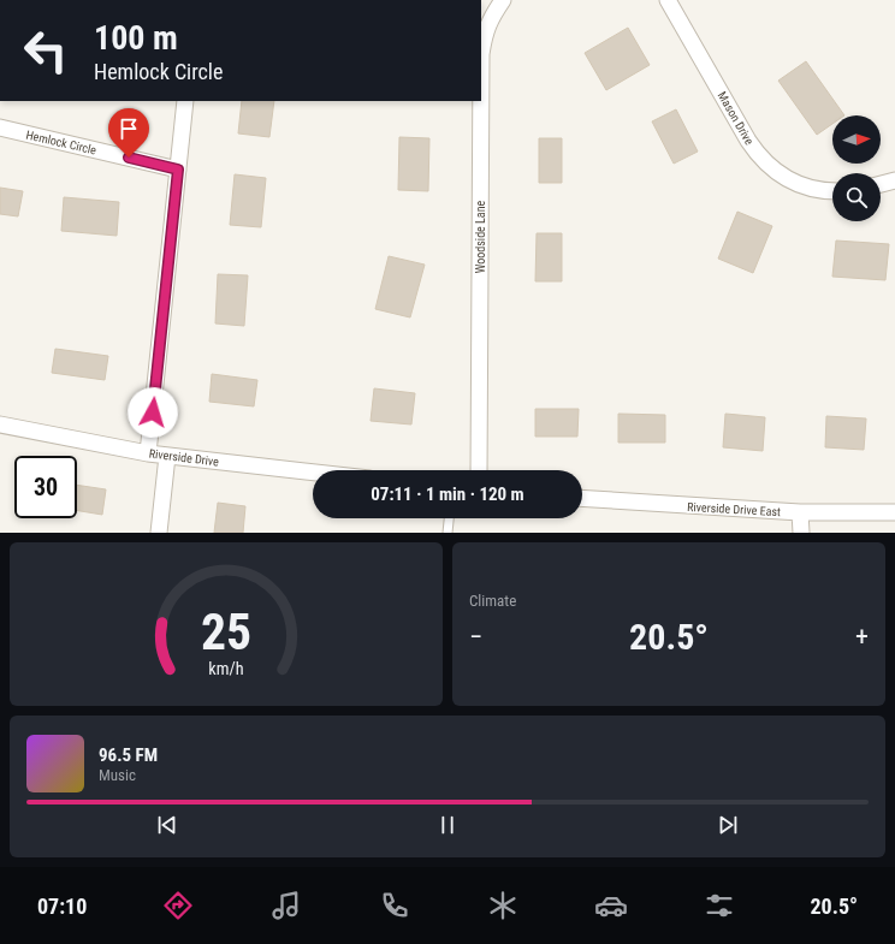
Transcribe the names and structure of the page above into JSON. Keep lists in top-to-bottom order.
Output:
{
  "streets": {
    "street": [
      "Mason Drive",
      "Hemlock Circle",
      "Woodside Lane",
      "Riverside Drive",
      "Riverside Drive East"
    ]
  },
  "north": "right",
  "page": {
    "turn": ["100 m", "Hemlock Circle"],
    "limit": "30",
    "trip": "07:11 · 1 min · 120 m",
    "tile": "Climate",
    "heat": ["−", "20.5°", "+"],
    "song": ["96.5 FM", "Music"],
    "tabs": ["07:10", "20.5°"],
    "gauge": ["25", "km/h"]
  }
}
